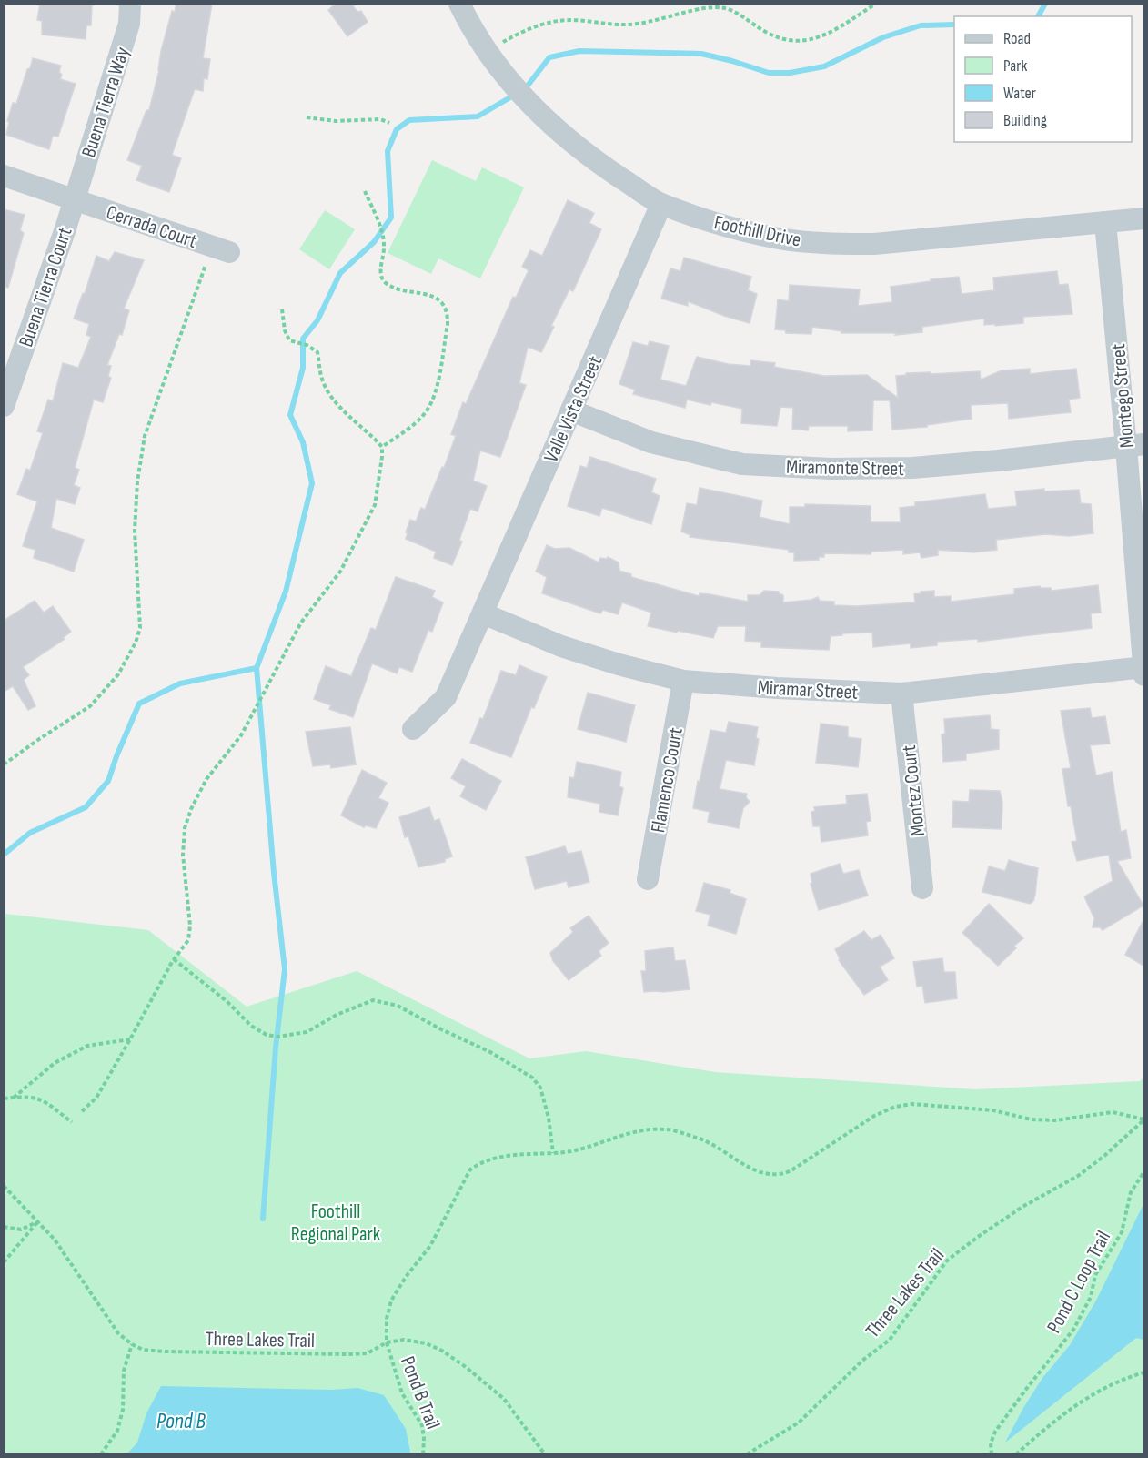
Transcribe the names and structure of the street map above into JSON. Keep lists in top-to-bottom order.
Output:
{
  "streets": {
    "street": [
      "Buena Tierra Way",
      "Cerrada Court",
      "Foothill Drive",
      "Buena Tierra Court",
      "Montego Street",
      "Valle Vista Street",
      "Miramonte Street",
      "Miramar Street",
      "Flamenco Court",
      "Montez Court"
    ],
    "path": ["Pond C Loop Trail", "Three Lakes Trail", "Pond B Trail"]
  },
  "crossings": [
    ["Buena Tierra Way", "Cerrada Court"],
    ["Buena Tierra Way", "Buena Tierra Court"],
    ["Cerrada Court", "Buena Tierra Court"],
    ["Foothill Drive", "Montego Street"],
    ["Foothill Drive", "Valle Vista Street"],
    ["Montego Street", "Miramonte Street"],
    ["Montego Street", "Miramar Street"],
    ["Valle Vista Street", "Miramonte Street"],
    ["Valle Vista Street", "Miramar Street"],
    ["Miramar Street", "Flamenco Court"],
    ["Miramar Street", "Montez Court"],
    ["Three Lakes Trail", "Pond B Trail"]
  ],
  "water": ["Pond B"],
  "parks": ["Foothill Regional Park"],
  "legend": [
    "Road",
    "Park",
    "Water",
    "Building"
  ]
}
